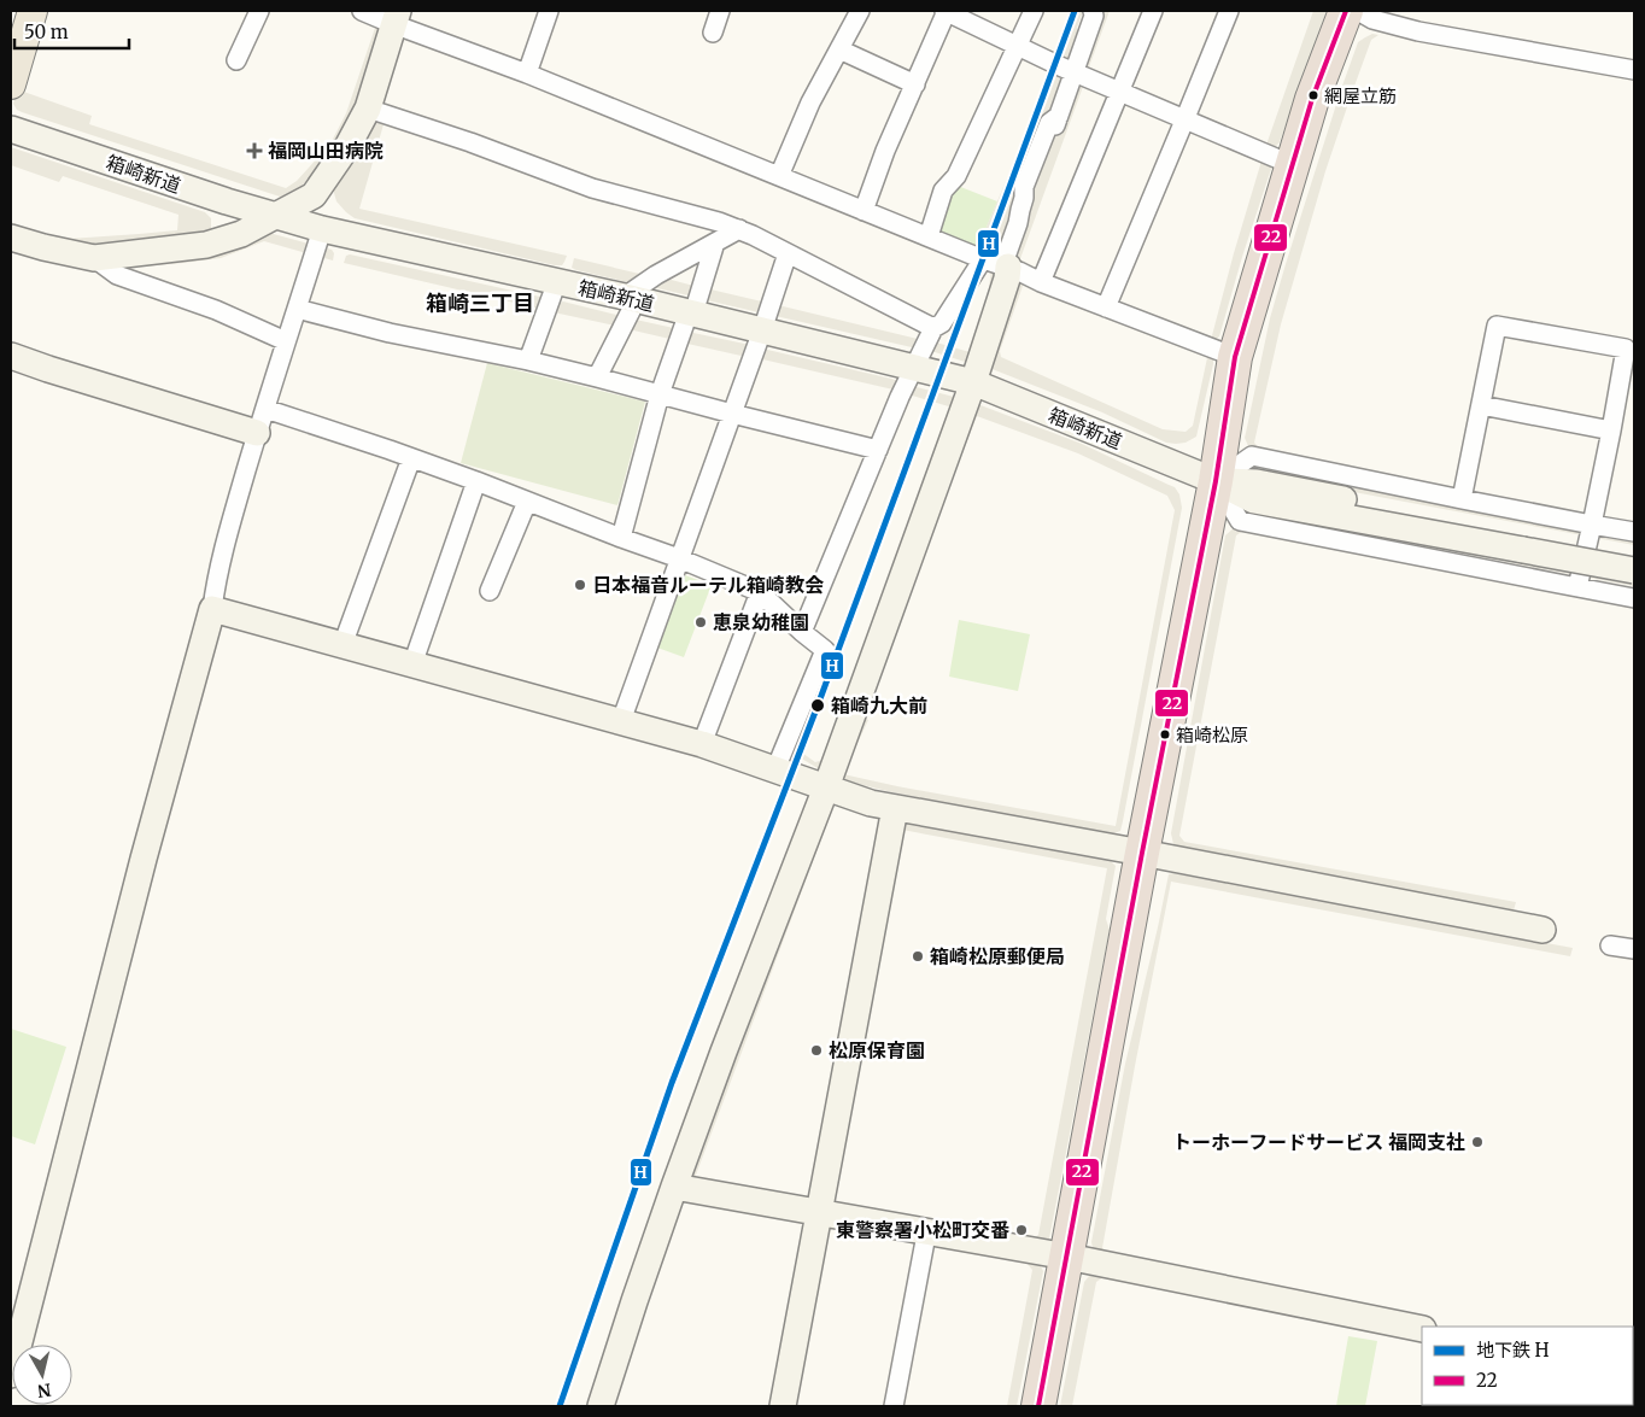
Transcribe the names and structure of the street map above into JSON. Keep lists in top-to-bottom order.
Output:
{
  "streets": {
    "street": ["箱崎新道"]
  },
  "districts": ["箱崎三丁目"],
  "places": {
    "other": [
      "網屋立筋",
      "日本福音ルーテル箱崎教会",
      "恵泉幼稚園",
      "箱崎九大前",
      "箱崎松原",
      "箱崎松原郵便局",
      "松原保育園",
      "トーホーフードサービス 福岡支社",
      "東警察署小松町交番"
    ],
    "health": ["福岡山田病院"]
  },
  "lines": ["metro line H", "transit line 22"],
  "legend": ["地下鉄 H", "22"],
  "scale_bar": "50 m",
  "north": "bottom"
}
